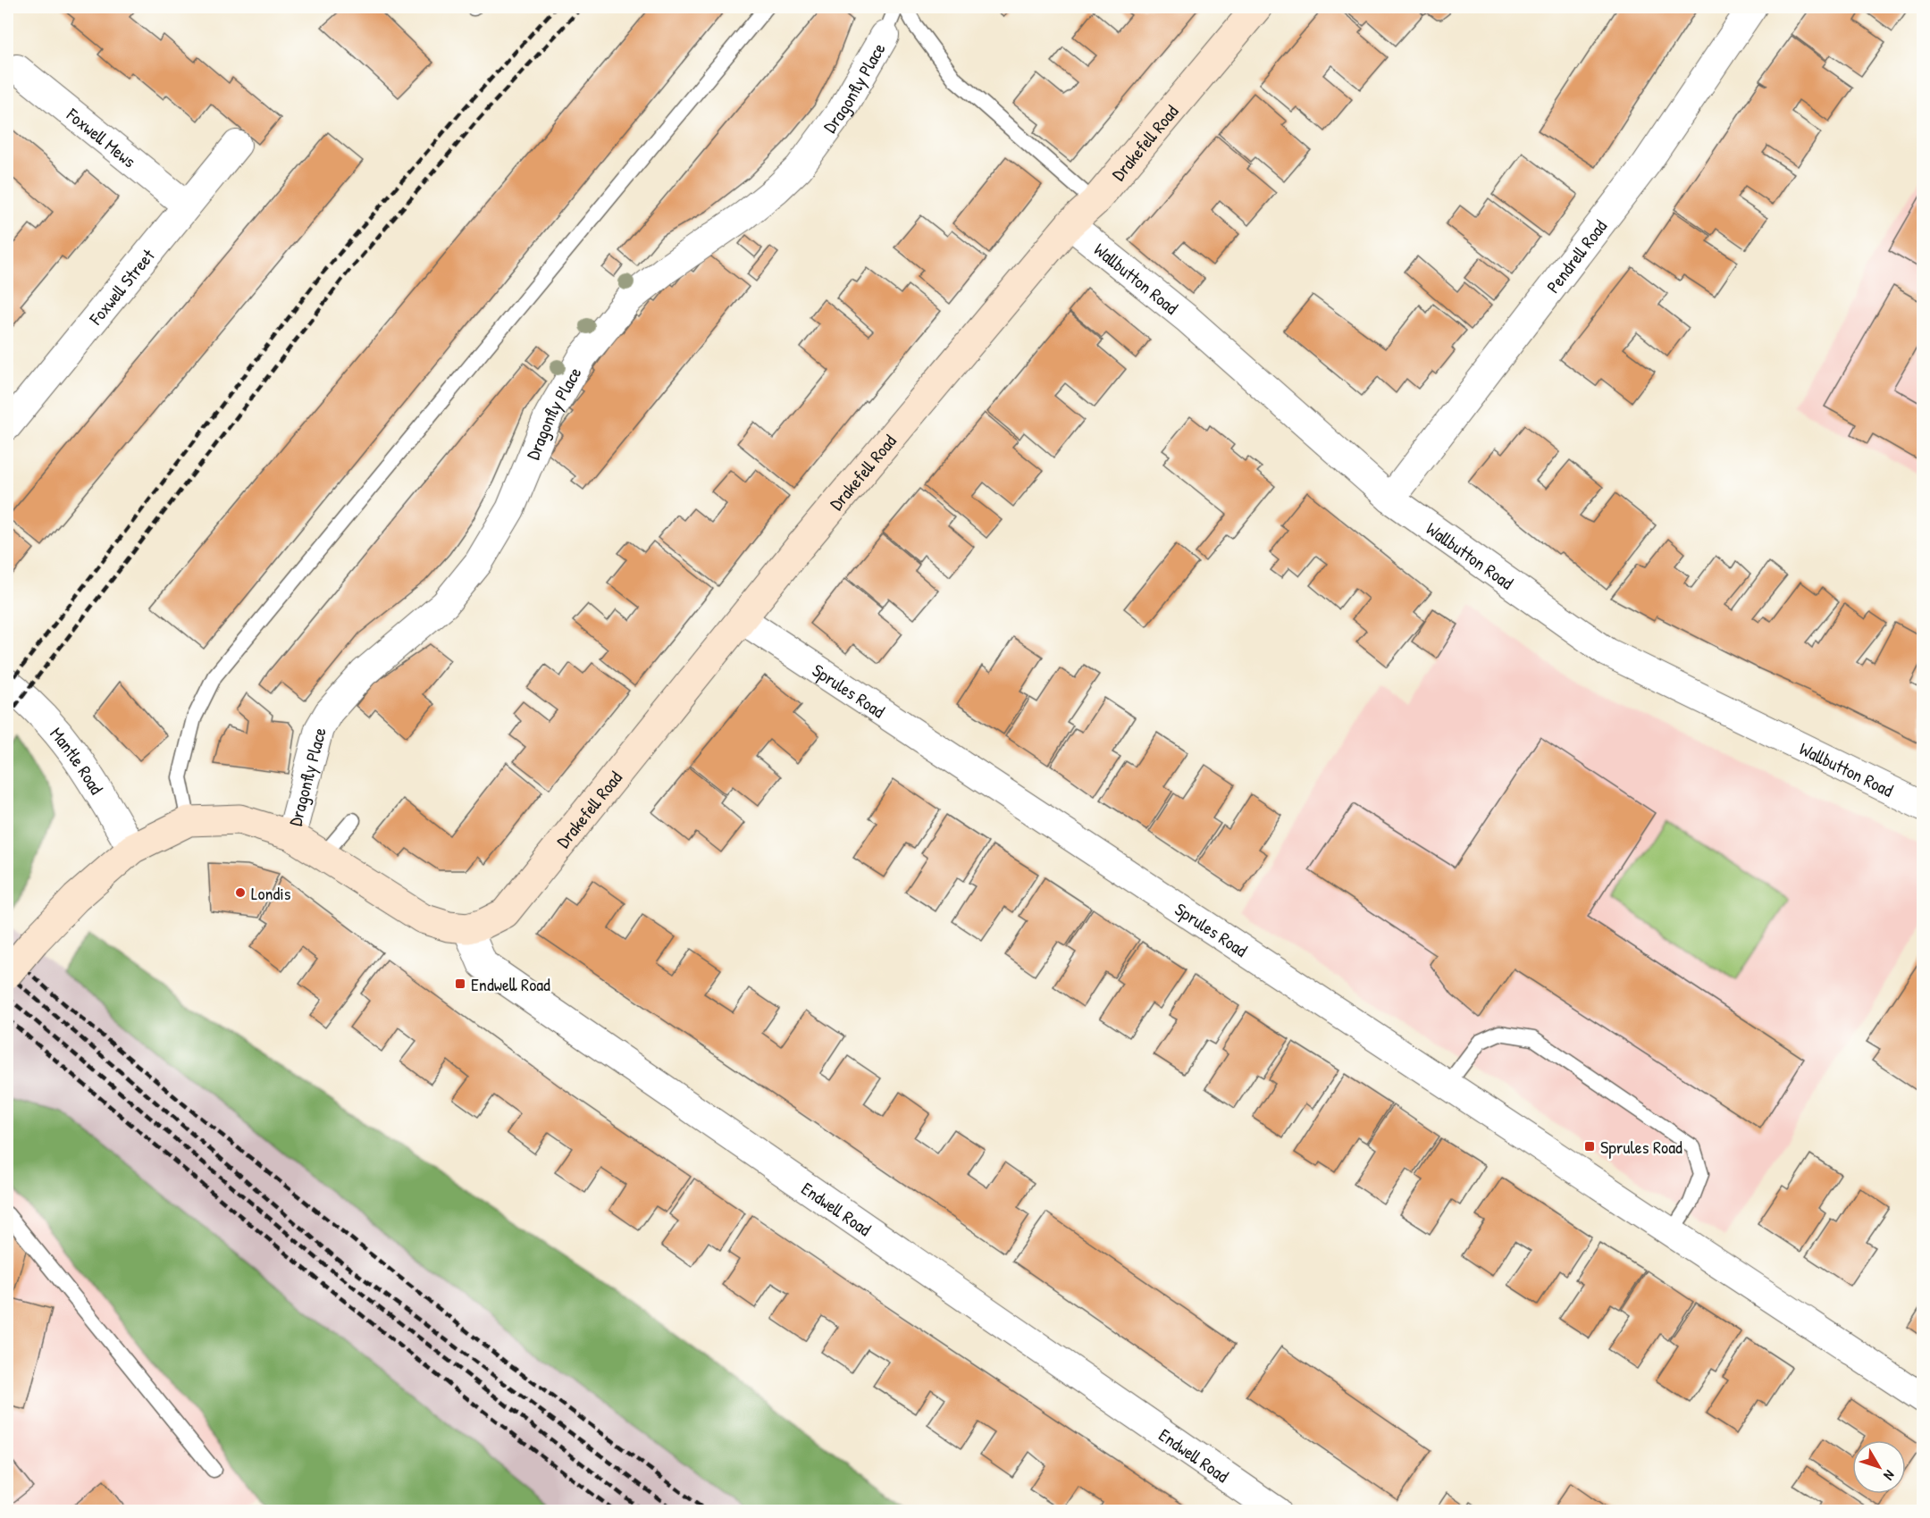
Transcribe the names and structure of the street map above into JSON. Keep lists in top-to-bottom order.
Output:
{
  "streets": {
    "main road": ["Drakefell Road"],
    "street": [
      "Dragonfly Place",
      "Foxwell Mews",
      "Pendrell Road",
      "Wallbutton Road",
      "Foxwell Street",
      "Sprules Road",
      "Mantle Road",
      "Endwell Road"
    ]
  },
  "crossings": [
    ["Foxwell Mews", "Foxwell Street"],
    ["Drakefell Road", "Wallbutton Road"],
    ["Drakefell Road", "Sprules Road"],
    ["Drakefell Road", "Endwell Road"],
    ["Pendrell Road", "Wallbutton Road"]
  ],
  "places": {
    "other": ["Londis"],
    "transit": ["Endwell Road", "Sprules Road"]
  },
  "north": "bottom right"
}
